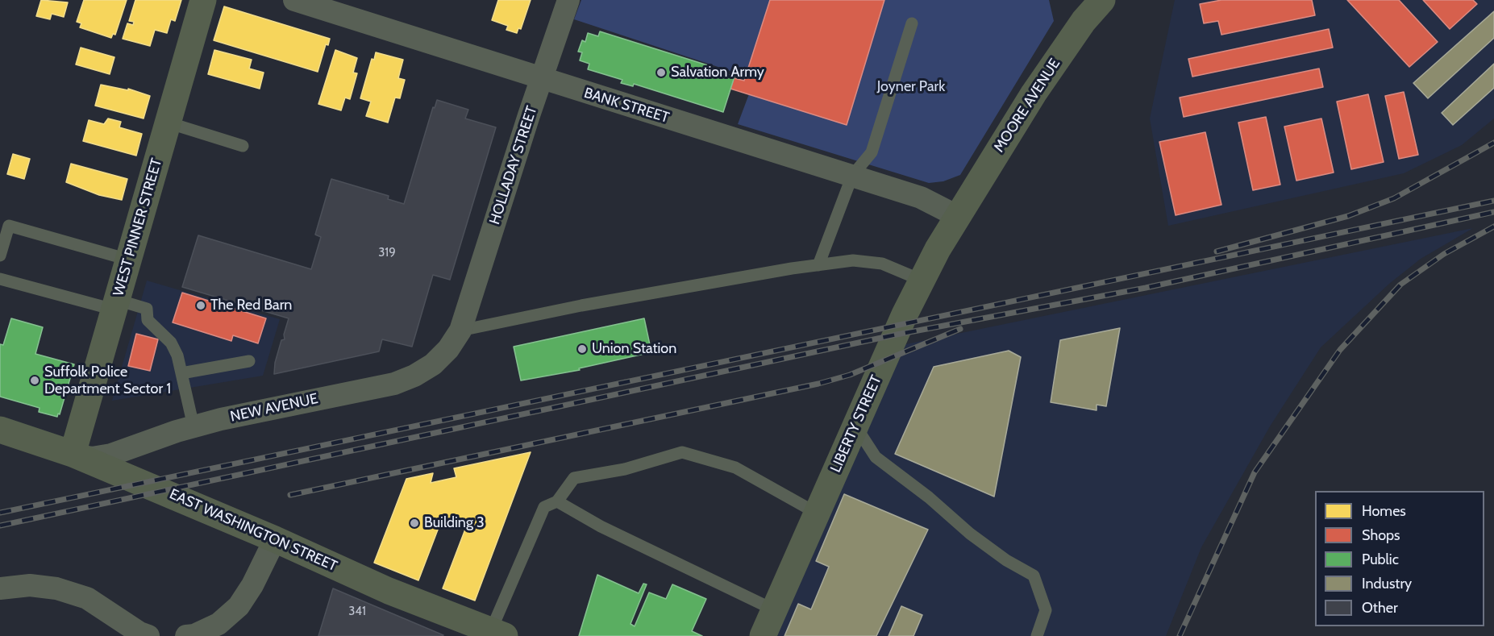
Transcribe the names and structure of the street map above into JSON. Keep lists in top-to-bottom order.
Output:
{
  "streets": {
    "main road": [
      "MOORE AVENUE",
      "WEST PINNER STREET",
      "LIBERTY STREET",
      "EAST WASHINGTON STREET"
    ],
    "street": ["BANK STREET", "HOLLADAY STREET", "NEW AVENUE"]
  },
  "crossings": [
    ["BANK STREET", "MOORE AVENUE"],
    ["BANK STREET", "HOLLADAY STREET"],
    ["BANK STREET", "LIBERTY STREET"],
    ["MOORE AVENUE", "LIBERTY STREET"],
    ["HOLLADAY STREET", "NEW AVENUE"],
    ["WEST PINNER STREET", "NEW AVENUE"],
    ["WEST PINNER STREET", "EAST WASHINGTON STREET"],
    ["NEW AVENUE", "EAST WASHINGTON STREET"]
  ],
  "parks": ["Joyner Park"],
  "places": [
    "Salvation Army",
    "The Red Barn",
    "Union Station",
    "Suffolk Police Department Sector 1",
    "Building 3"
  ],
  "house_numbers": ["319", "341"],
  "legend": [
    "Homes",
    "Shops",
    "Public",
    "Industry",
    "Other"
  ]
}
